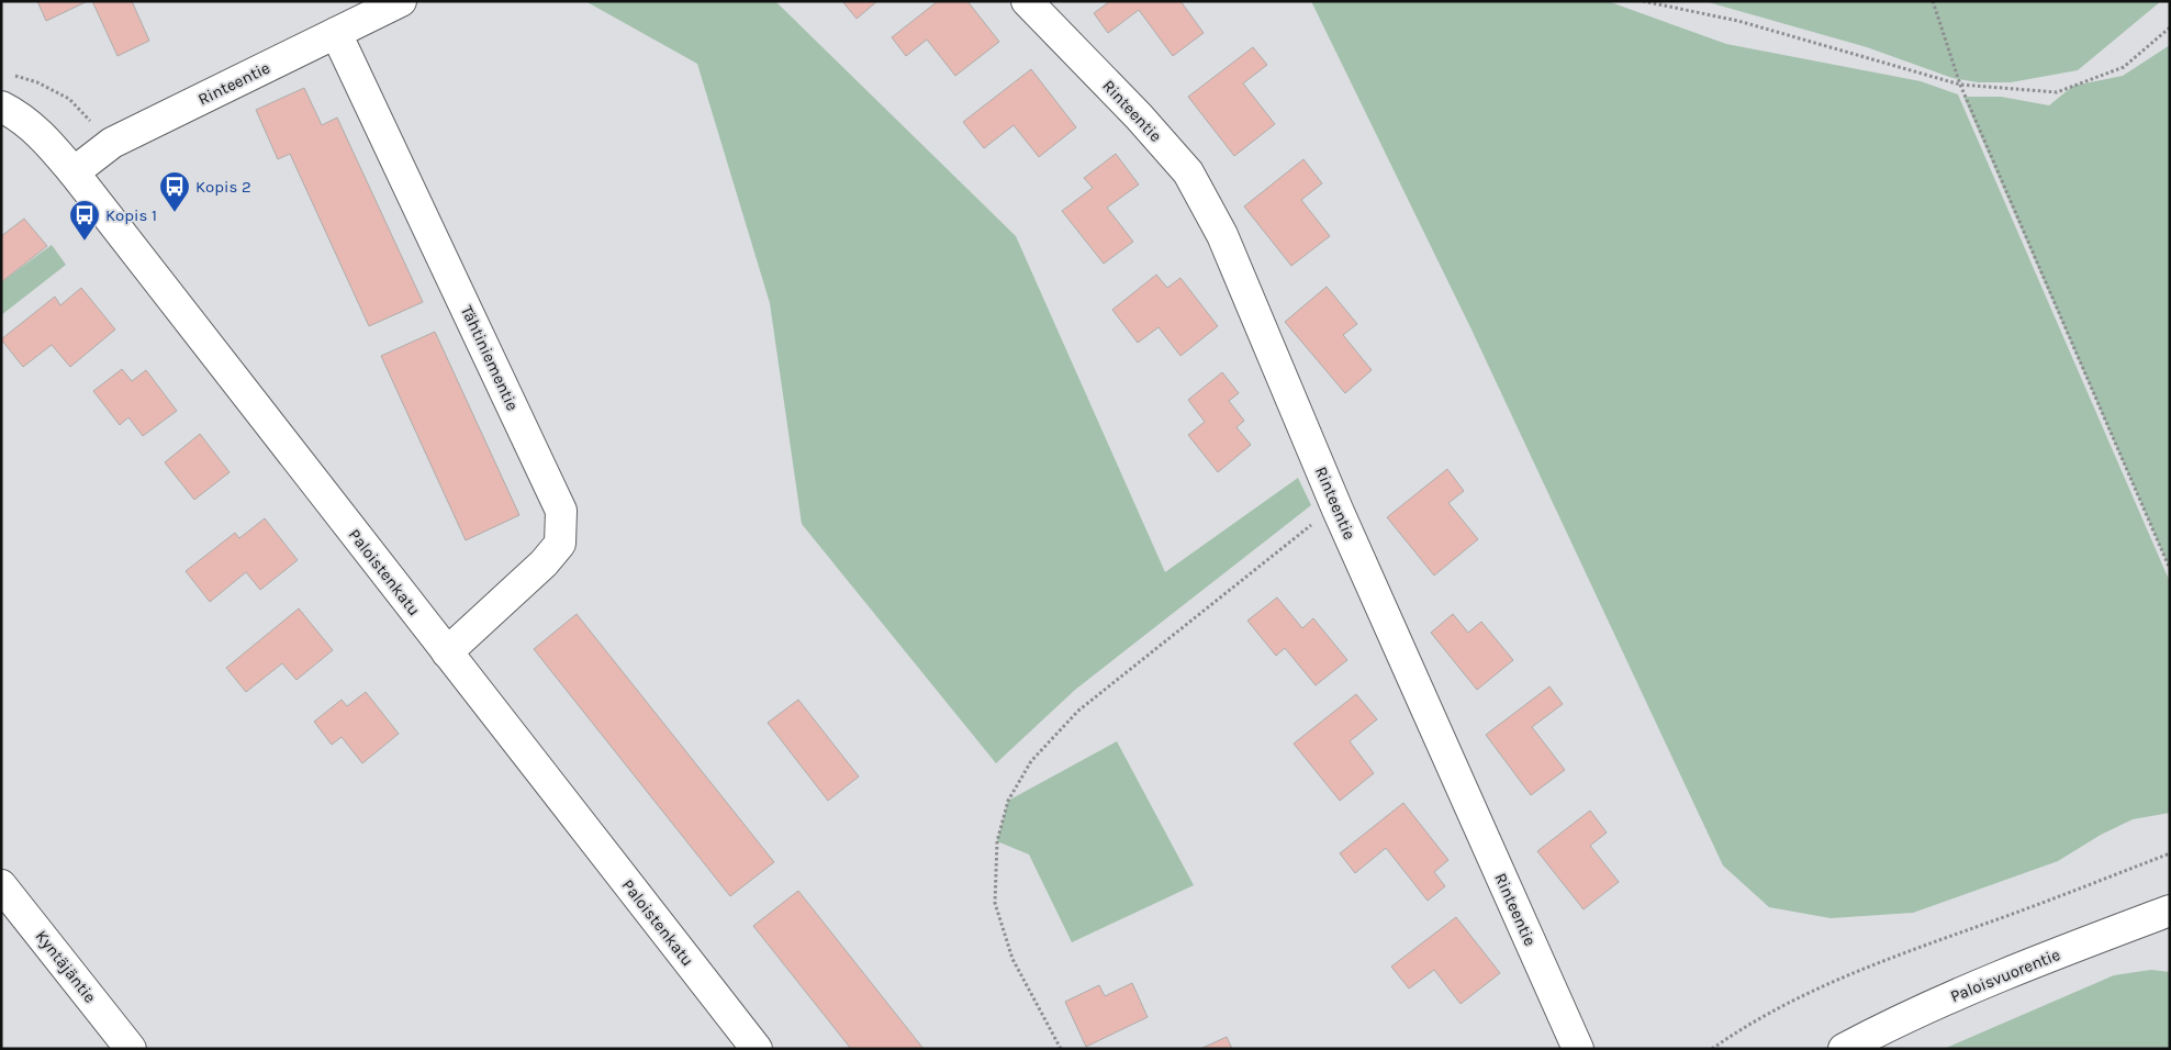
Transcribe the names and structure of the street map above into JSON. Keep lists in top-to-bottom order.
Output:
{
  "streets": {
    "street": [
      "Rinteentie",
      "Tähtiniementie",
      "Paloistenkatu",
      "Kyntäjäntie",
      "Paloisvuorentie"
    ]
  },
  "crossings": [
    ["Rinteentie", "Tähtiniementie"],
    ["Rinteentie", "Paloistenkatu"],
    ["Tähtiniementie", "Paloistenkatu"]
  ],
  "places": {
    "bus stop": ["Kopis 2", "Kopis 1"]
  }
}
